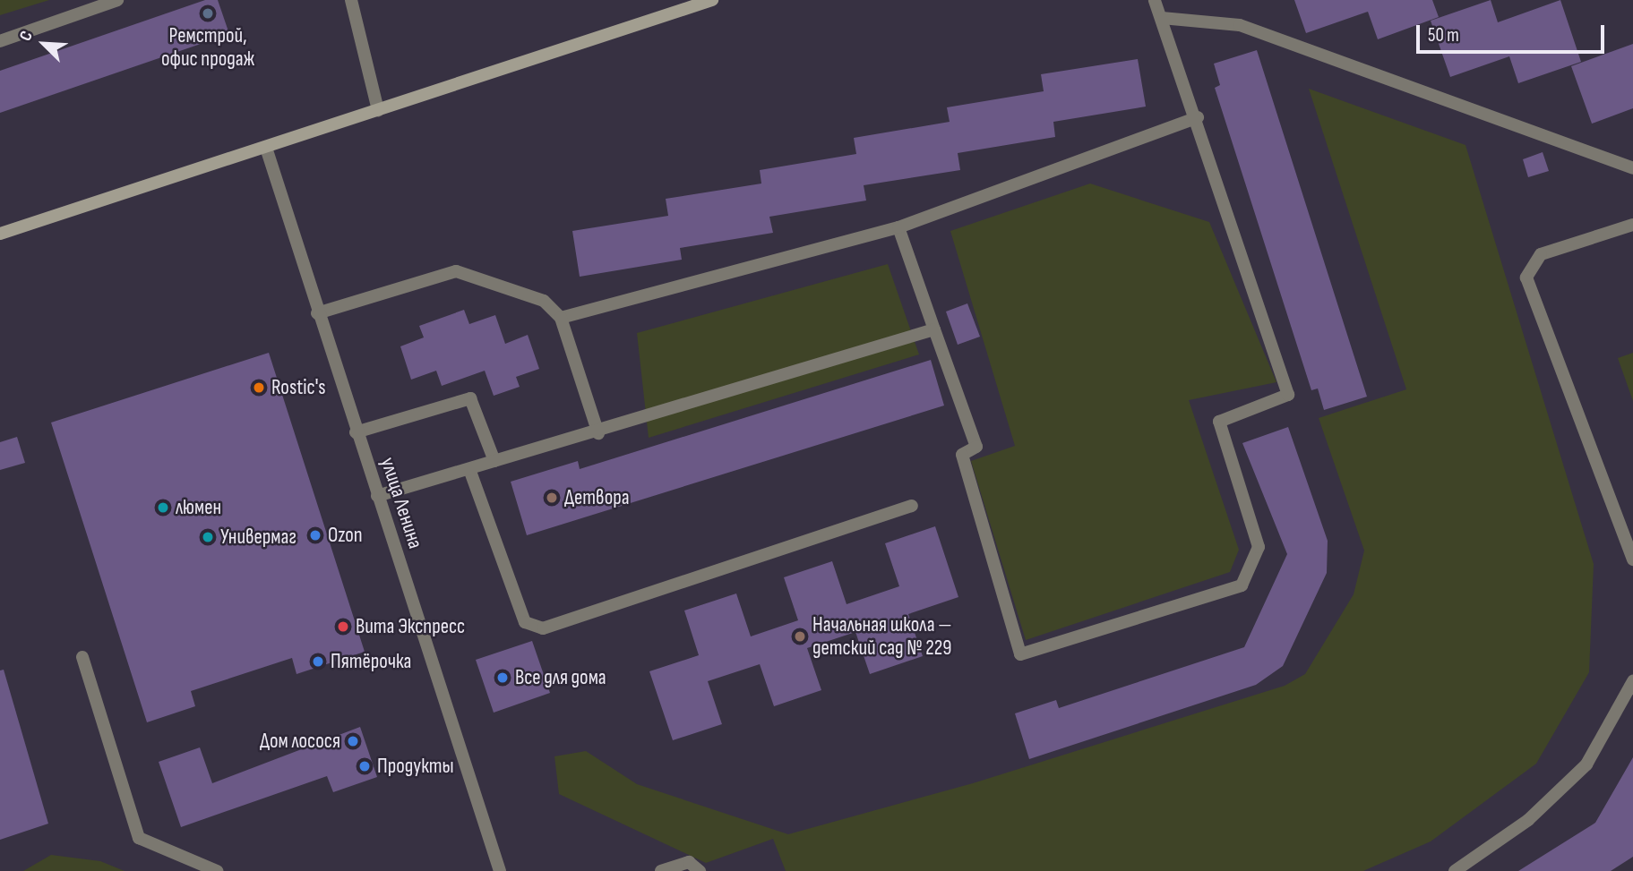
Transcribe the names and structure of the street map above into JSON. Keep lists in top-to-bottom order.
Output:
{
  "streets": {
    "street": ["улица Ленина"]
  },
  "places": [
    "Ремстрой, офис продаж",
    "Rostiс's",
    "Детвора",
    "люмен",
    "Ozon",
    "Универмаг",
    "Вита Экспресс",
    "Начальная школа — детский сад № 229",
    "Пятёрочка",
    "Все для дома",
    "Дом лосося",
    "Продукты"
  ],
  "scale_bar": "50 m",
  "north": "top left"
}
